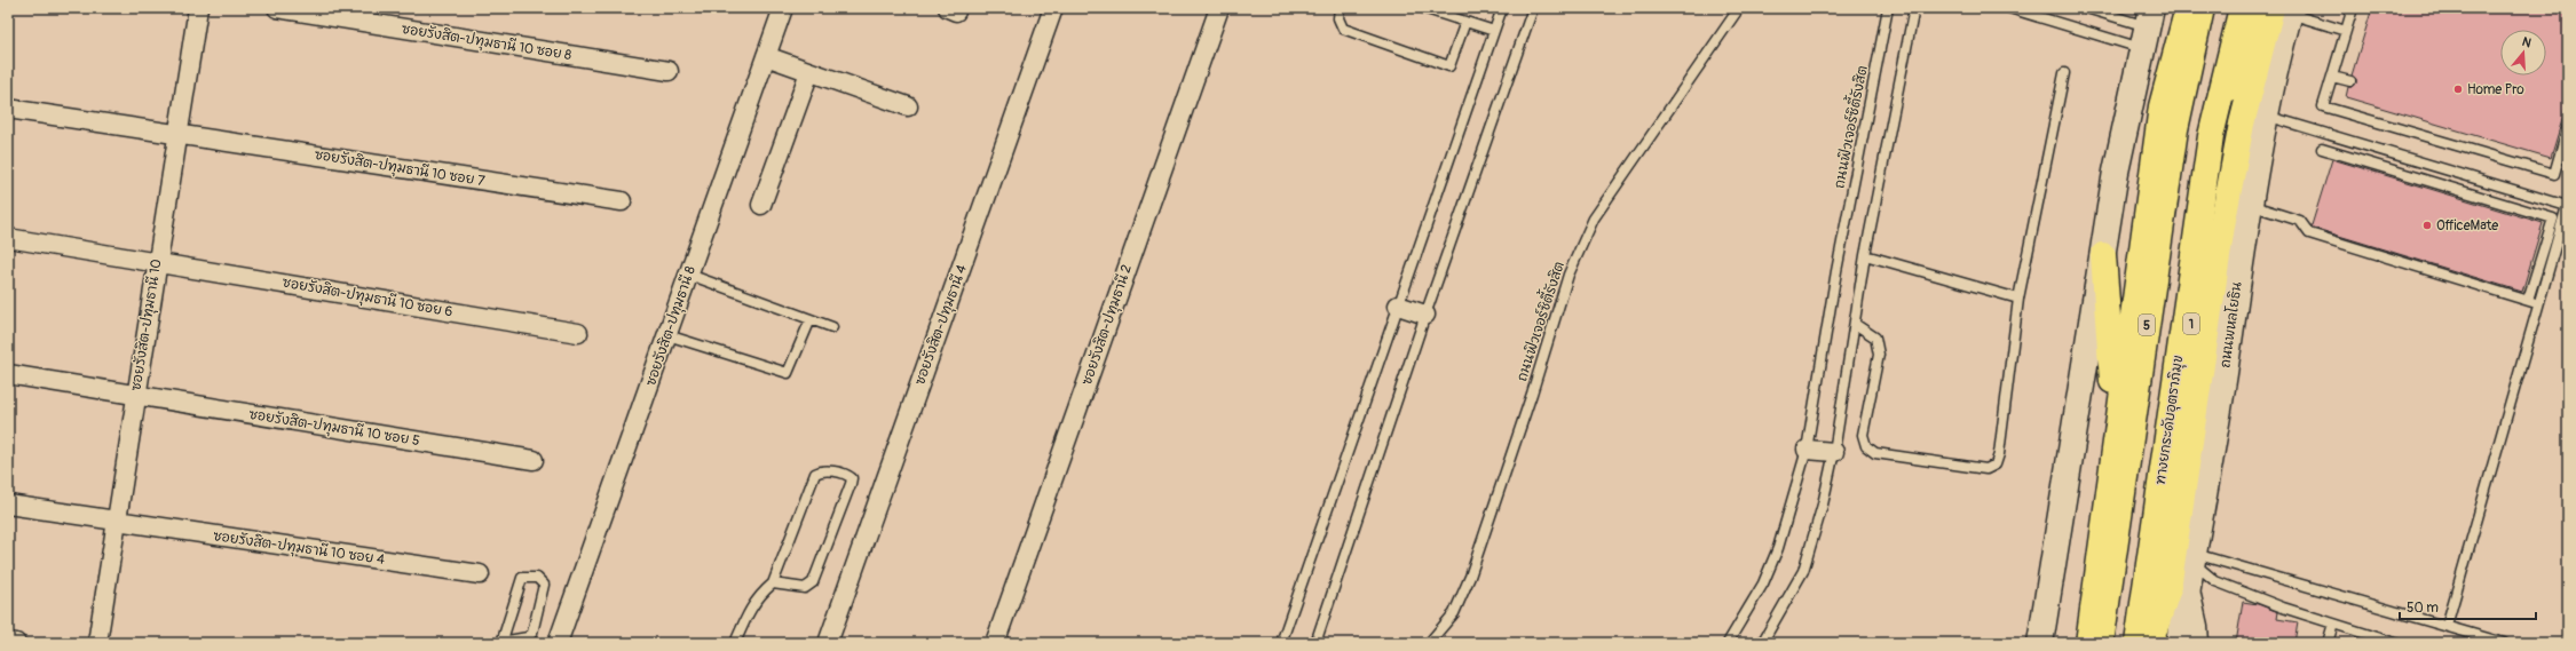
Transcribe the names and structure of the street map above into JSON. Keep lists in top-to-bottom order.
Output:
{
  "streets": {
    "main road": [
      "1",
      "5",
      "ถนนพหลโยธิน",
      "ทางยกระดับอุตราภิมุข"
    ],
    "street": [
      "ซอยรังสิต-ปทุมธานี 10 ซอย 8",
      "ซอยรังสิต-ปทุมธานี 10 ซอย 7",
      "ซอยรังสิต-ปทุมธานี 10 ซอย 6",
      "ซอยรังสิต-ปทุมธานี 10",
      "ซอยรังสิต-ปทุมธานี 4",
      "ซอยรังสิต-ปทุมธานี 2",
      "ซอยรังสิต-ปทุมธานี 8",
      "ซอยรังสิต-ปทุมธานี 10 ซอย 5",
      "ซอยรังสิต-ปทุมธานี 10 ซอย 4"
    ],
    "lane": ["ถนนฟิวเจอร์ซิตี้รังสิต"]
  },
  "crossings": [
    ["ซอยรังสิต-ปทุมธานี 10 ซอย 7", "ซอยรังสิต-ปทุมธานี 10"],
    ["ซอยรังสิต-ปทุมธานี 10 ซอย 6", "ซอยรังสิต-ปทุมธานี 10"],
    ["ซอยรังสิต-ปทุมธานี 10", "ซอยรังสิต-ปทุมธานี 10 ซอย 5"],
    ["ซอยรังสิต-ปทุมธานี 10", "ซอยรังสิต-ปทุมธานี 10 ซอย 4"]
  ],
  "places": ["Home Pro", "OfficeMate"],
  "scale_bar": "50 m",
  "north": "top"
}
